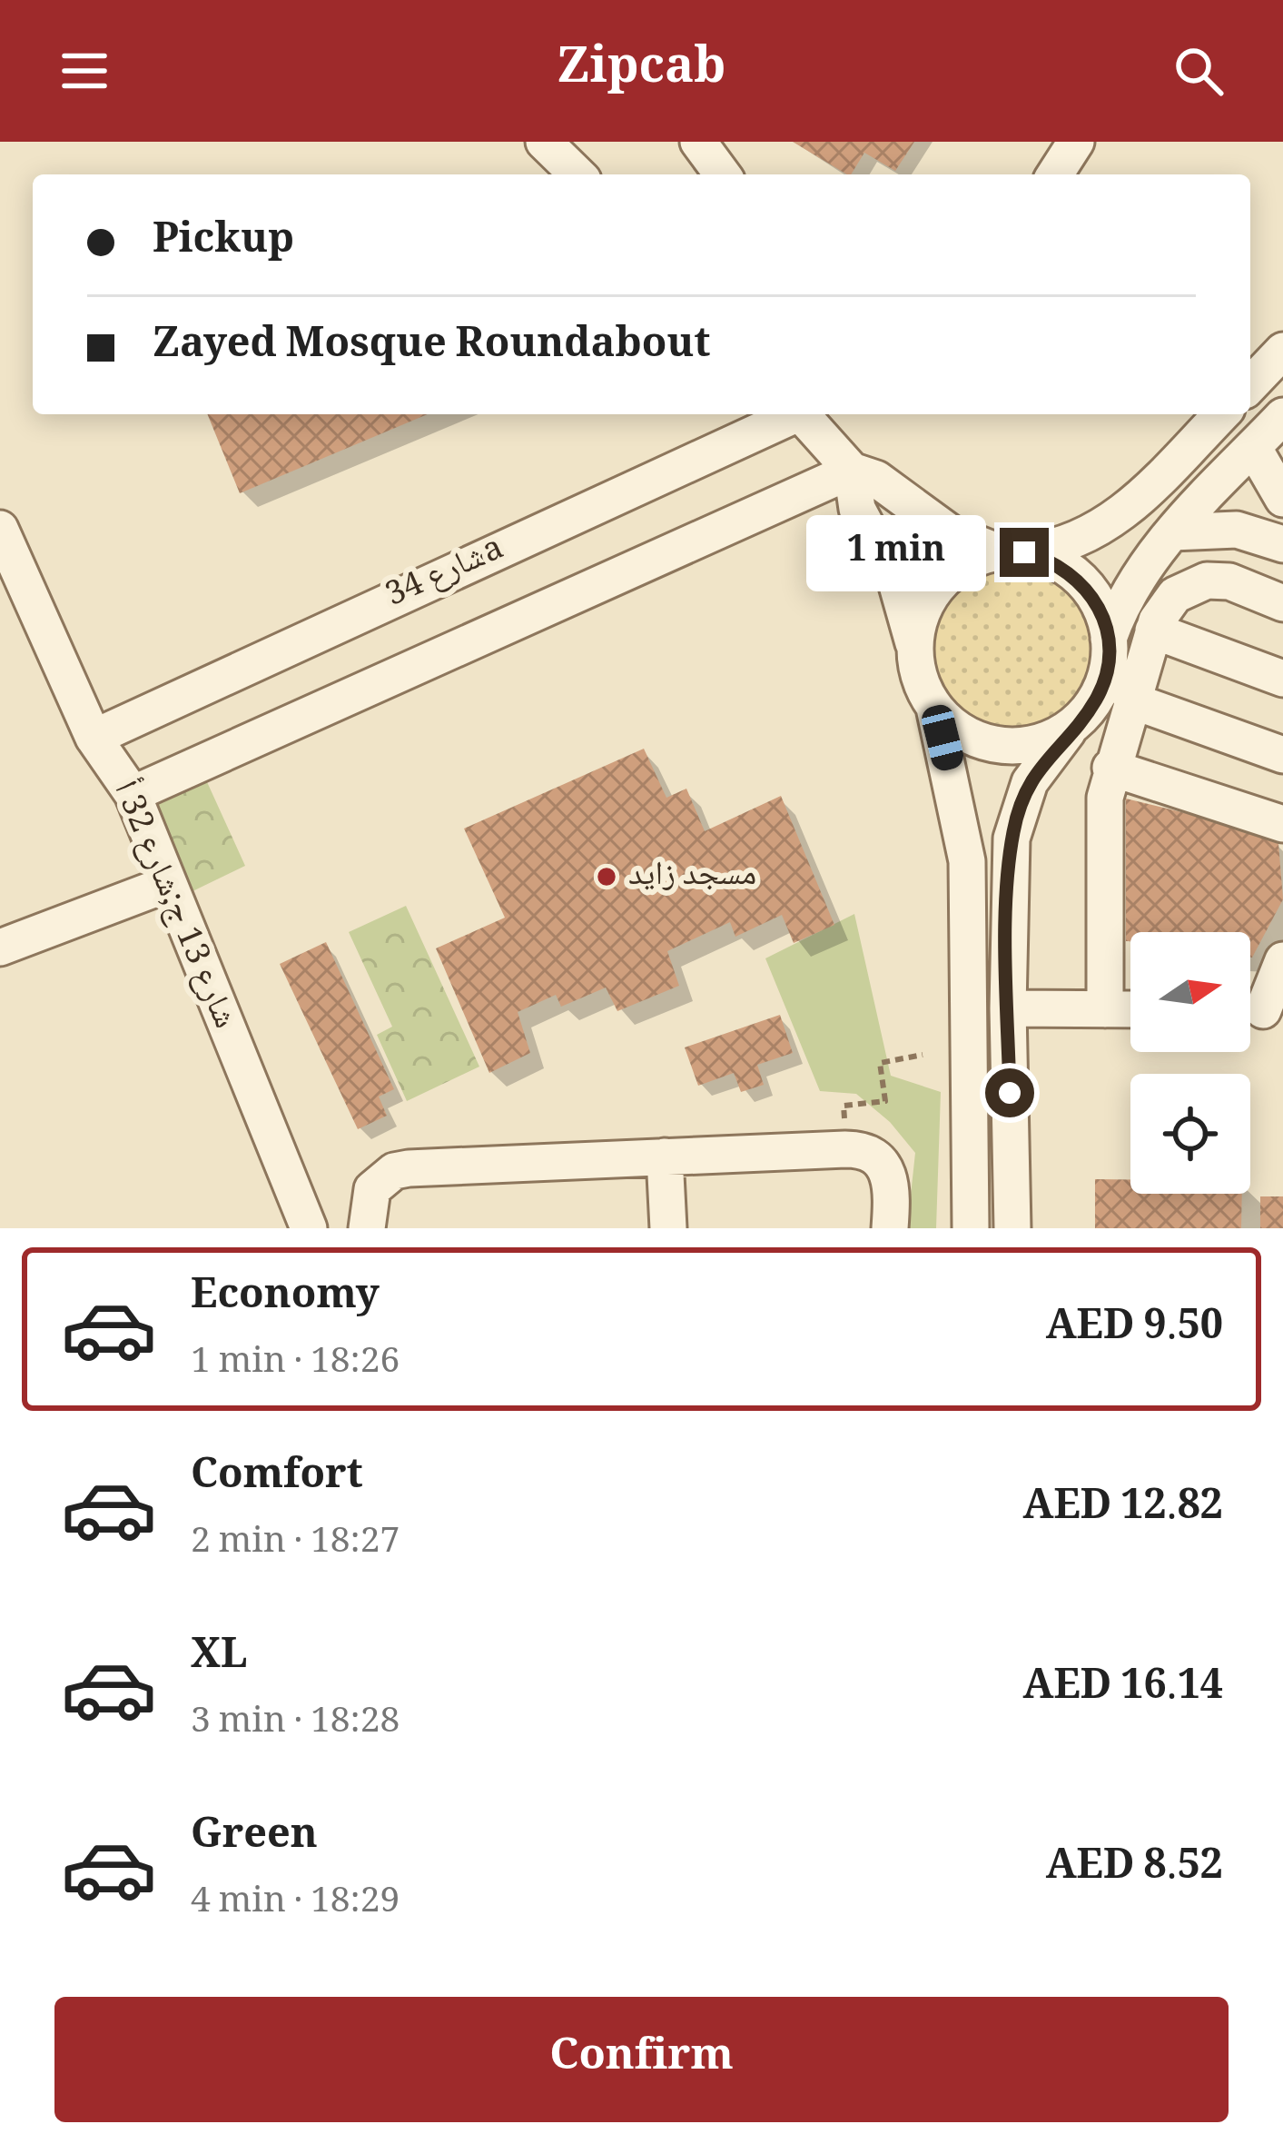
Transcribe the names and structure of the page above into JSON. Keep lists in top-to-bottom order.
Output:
{
  "streets": {
    "street": ["شارع 34a", "شارع 13 ج;شارع 32 أ"]
  },
  "crossings": [
    ["شارع 34a", "شارع 13 ج;شارع 32 أ"]
  ],
  "places": ["مسجد زايد"],
  "north": "right",
  "page": {
    "header": "Zipcab",
    "banner": ["Pickup", "Zayed Mosque Roundabout"],
    "bubble": "1 min",
    "list": [
      {
        "name": "Economy",
        "note": "1 min · 18:26",
        "value": "AED 9.50"
      },
      {
        "name": "Comfort",
        "note": "2 min · 18:27",
        "value": "AED 12.82"
      },
      {
        "name": "XL",
        "note": "3 min · 18:28",
        "value": "AED 16.14"
      },
      {
        "name": "Green",
        "note": "4 min · 18:29",
        "value": "AED 8.52"
      }
    ],
    "buttons": "Confirm"
  }
}
